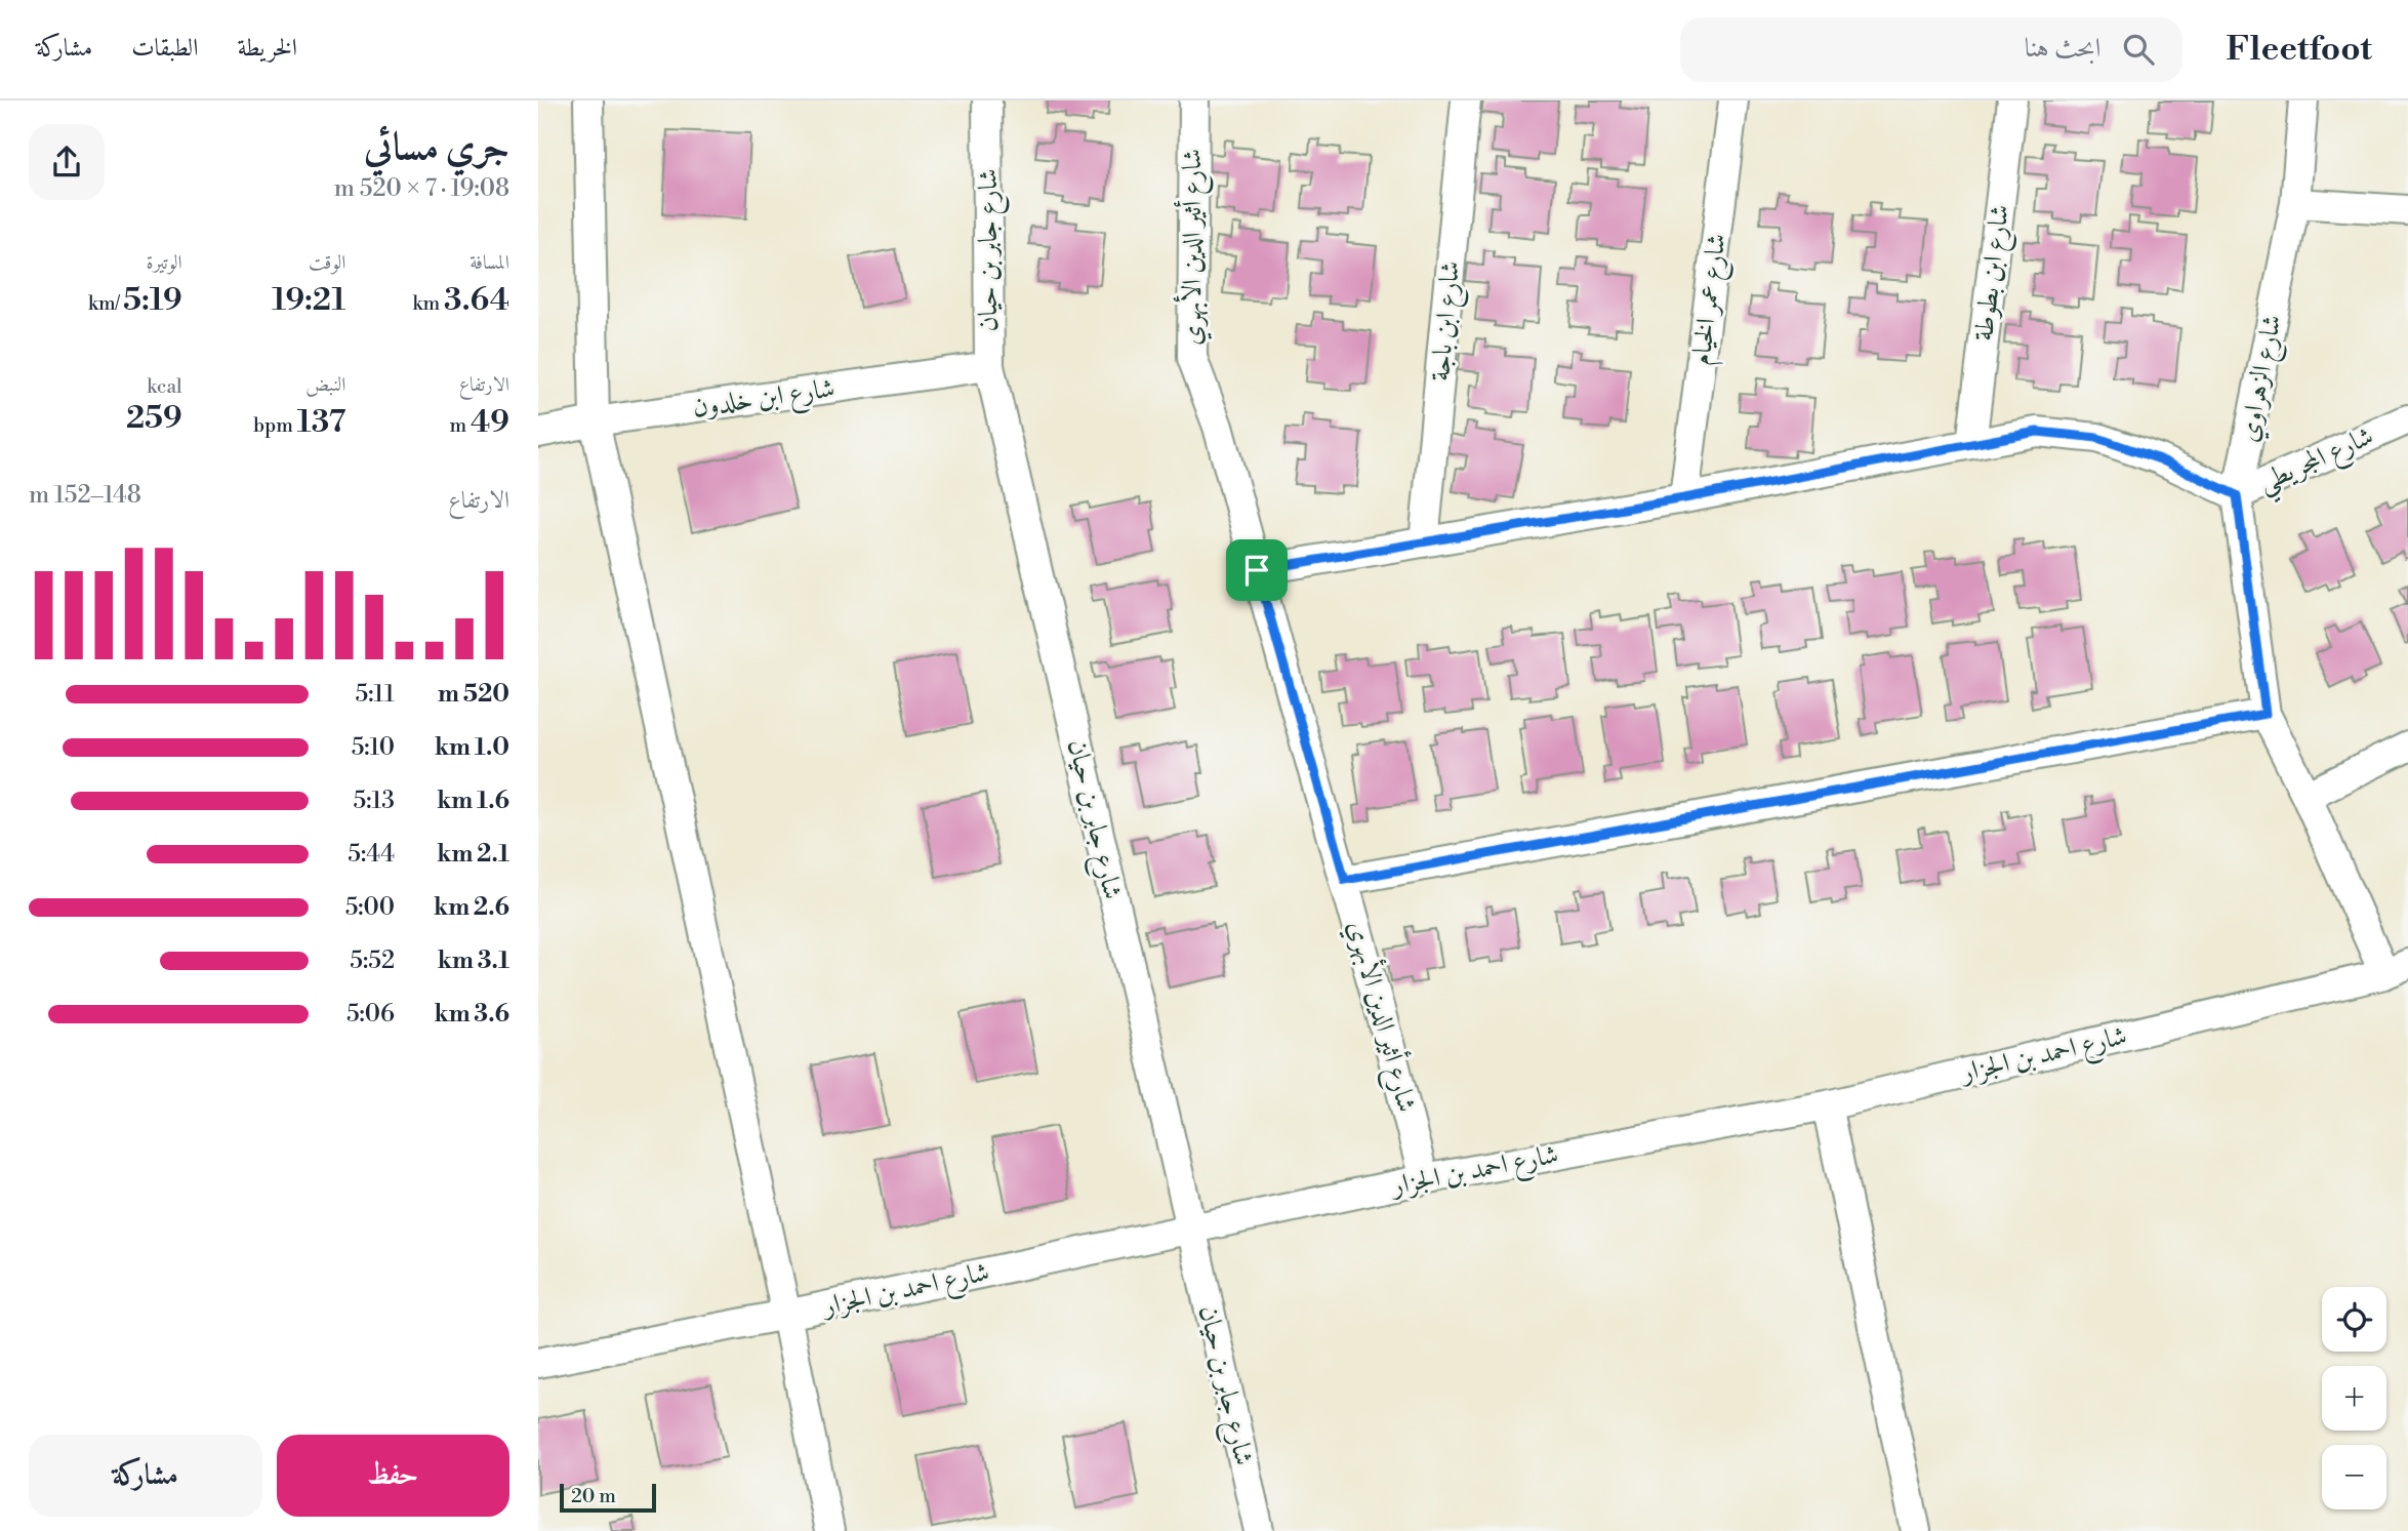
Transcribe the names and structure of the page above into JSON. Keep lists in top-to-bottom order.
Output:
{
  "streets": {
    "street": [
      "شارع أثير الدين الأبهري",
      "شارع جابر بن حيان",
      "شارع ابن بطوطة",
      "شارع عمر الخيام",
      "شارع ابن باجة",
      "شارع الزهراوي",
      "شارع ابن خلدون",
      "شارع المجريطي",
      "شارع احمد بن الجزار"
    ]
  },
  "crossings": [
    ["شارع أثير الدين الأبهري", "شارع المجريطي"],
    ["شارع أثير الدين الأبهري", "شارع احمد بن الجزار"],
    ["شارع جابر بن حيان", "شارع ابن خلدون"],
    ["شارع جابر بن حيان", "شارع احمد بن الجزار"],
    ["شارع ابن بطوطة", "شارع المجريطي"],
    ["شارع عمر الخيام", "شارع المجريطي"],
    ["شارع ابن باجة", "شارع المجريطي"],
    ["شارع الزهراوي", "شارع المجريطي"],
    ["شارع الزهراوي", "شارع احمد بن الجزار"]
  ],
  "scale_bar": "20 m",
  "page": {
    "header": "Fleetfoot",
    "search": "ابحث هنا",
    "nav": ["الخريطة", "الطبقات", "مشاركة"],
    "heading": ["جري مسائي", "19:08 · 7 × 520 m"],
    "stats": [
      ["المسافة", "3.64 km"],
      ["الوقت", "19:21"],
      ["الوتيرة", "5:19 /km"],
      ["الارتفاع", "49 m"],
      ["النبض", "137 bpm"],
      ["kcal", "259"]
    ],
    "chart": ["الارتفاع", "148–152 m"],
    "list": [
      {
        "name": "520 m",
        "note": "5:11"
      },
      {
        "name": "1.0 km",
        "note": "5:10"
      },
      {
        "name": "1.6 km",
        "note": "5:13"
      },
      {
        "name": "2.1 km",
        "note": "5:44"
      },
      {
        "name": "2.6 km",
        "note": "5:00"
      },
      {
        "name": "3.1 km",
        "note": "5:52"
      },
      {
        "name": "3.6 km",
        "note": "5:06"
      }
    ],
    "map_buttons": ["+", "−"],
    "buttons": ["حفظ", "مشاركة"],
    "scale": "20 m"
  }
}
